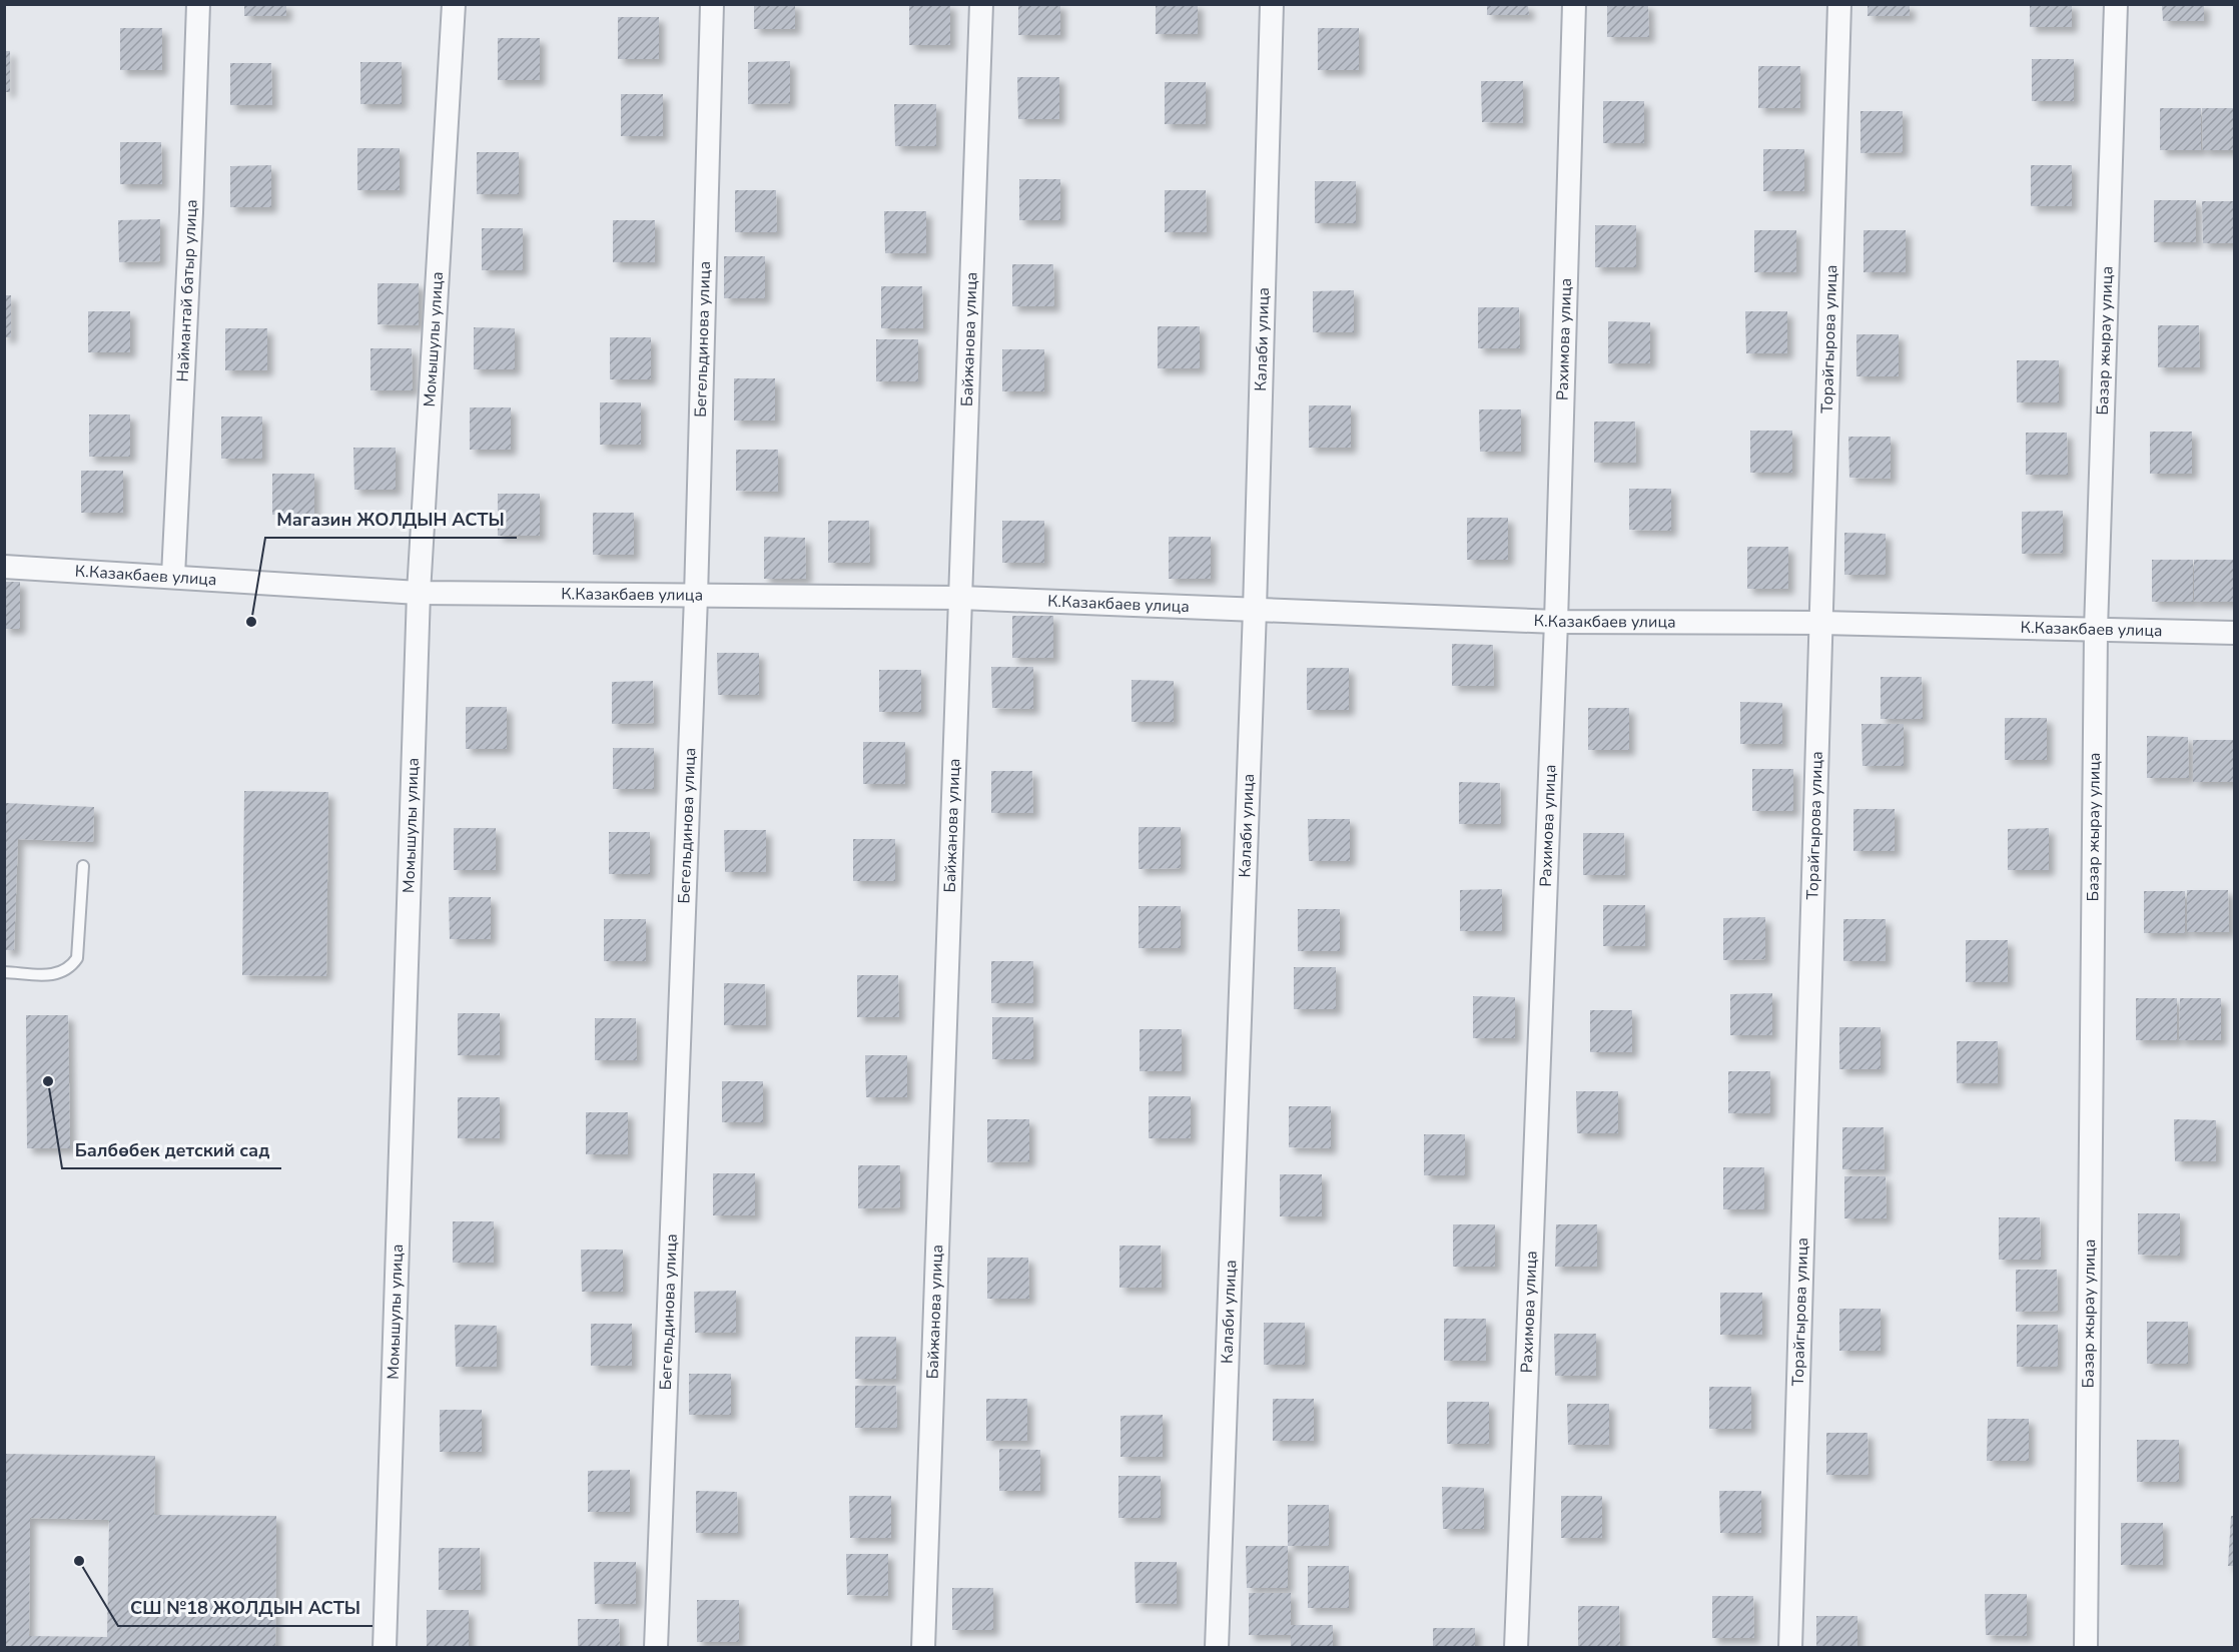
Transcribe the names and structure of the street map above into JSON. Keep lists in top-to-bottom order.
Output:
{
  "streets": {
    "street": [
      "Наймантай батыр улица",
      "Момышулы улица",
      "Бегельдинова улица",
      "Байжанова улица",
      "Калаби улица",
      "Рахимова улица",
      "Торайгырова улица",
      "Базар жырау улица",
      "К.Казакбаев улица"
    ]
  },
  "crossings": [
    ["Наймантай батыр улица", "К.Казакбаев улица"],
    ["Момышулы улица", "К.Казакбаев улица"],
    ["Бегельдинова улица", "К.Казакбаев улица"],
    ["Байжанова улица", "К.Казакбаев улица"],
    ["Калаби улица", "К.Казакбаев улица"],
    ["Рахимова улица", "К.Казакбаев улица"],
    ["Торайгырова улица", "К.Казакбаев улица"],
    ["Базар жырау улица", "К.Казакбаев улица"]
  ],
  "places": ["Магазин ЖОЛДЫН АСТЫ", "Балбөбек детский сад", "СШ №18 ЖОЛДЫН АСТЫ"]
}
